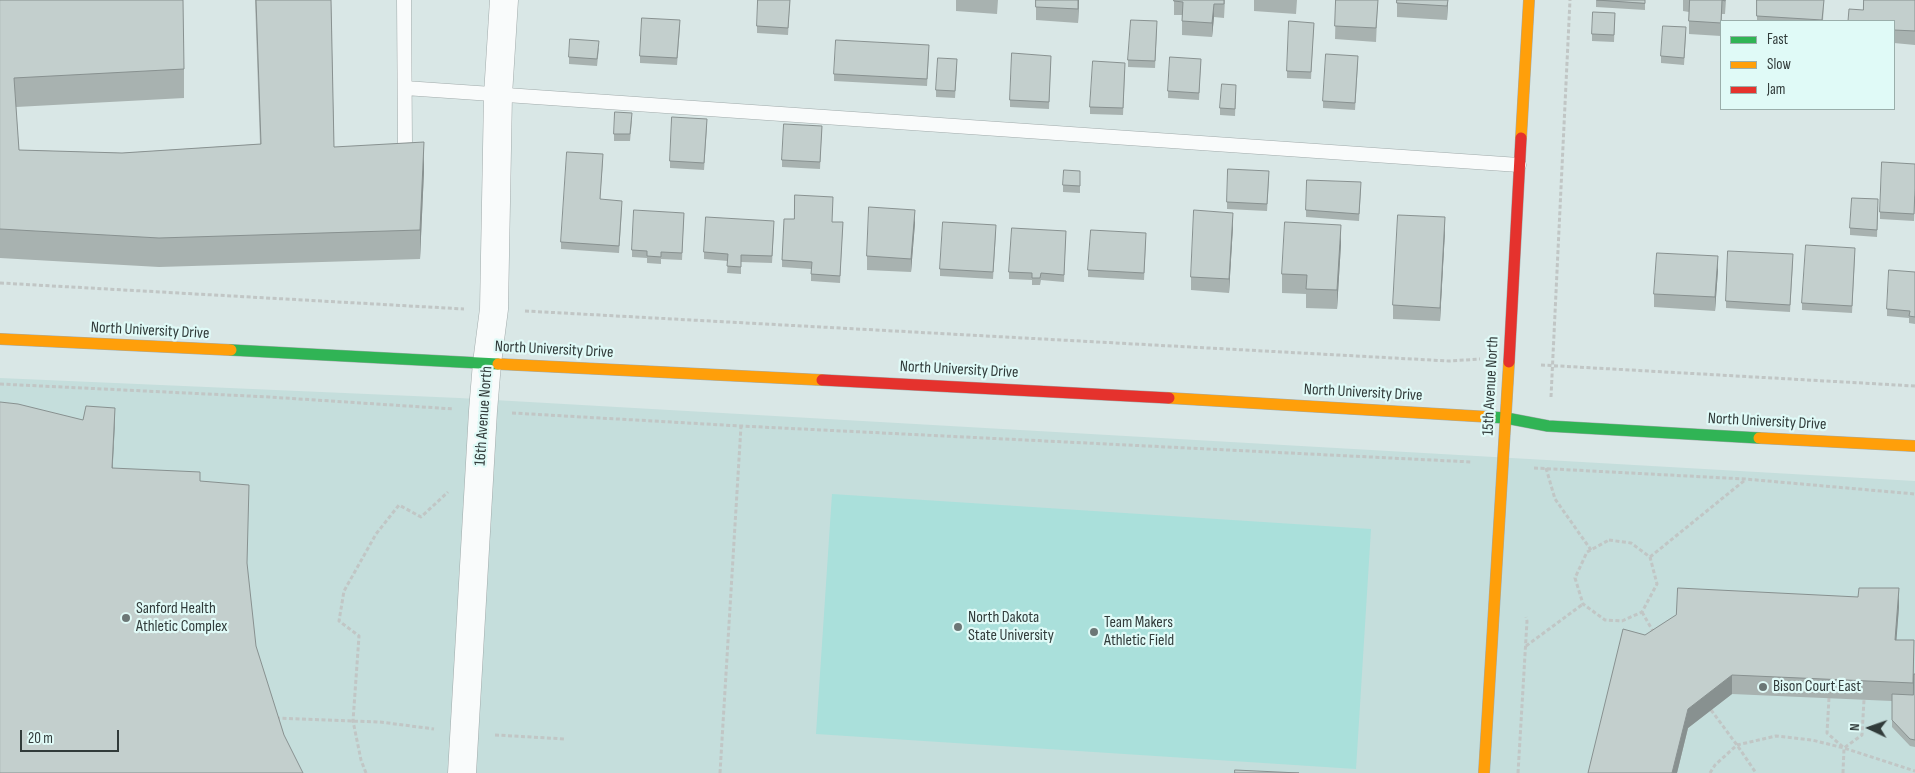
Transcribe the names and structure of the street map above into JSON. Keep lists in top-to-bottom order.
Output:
{
  "streets": {
    "main road": ["North University Drive", "15th Avenue North"],
    "street": ["16th Avenue North"]
  },
  "crossings": [
    ["North University Drive", "15th Avenue North"],
    ["North University Drive", "16th Avenue North"]
  ],
  "places": [
    "Sanford Health Athletic Complex",
    "North Dakota State University",
    "Team Makers Athletic Field",
    "Bison Court East"
  ],
  "legend": ["Fast", "Slow", "Jam"],
  "scale_bar": "20 m",
  "north": "left"
}
